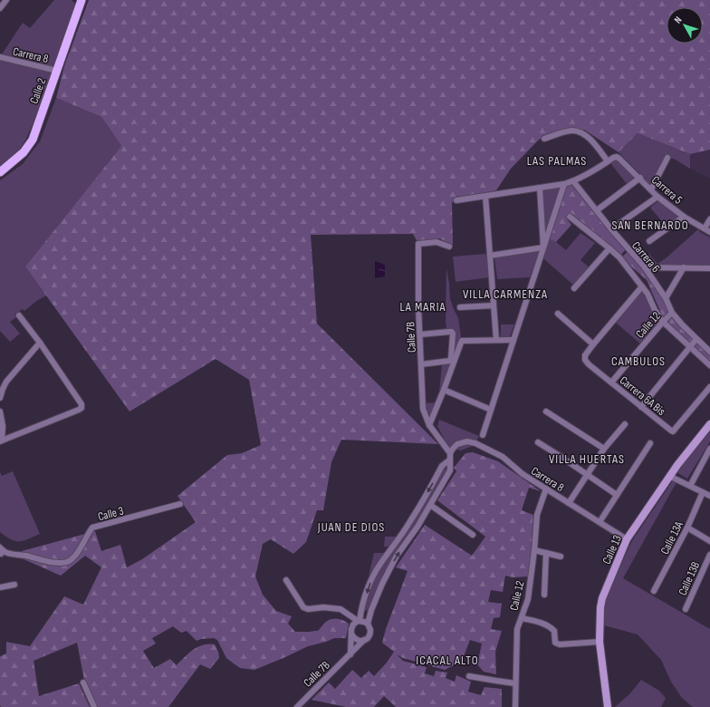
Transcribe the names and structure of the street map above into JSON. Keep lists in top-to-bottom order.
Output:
{
  "streets": {
    "main road": ["Calle 2", "Calle 13"],
    "street": [
      "Carrera 8",
      "Carrera 5",
      "Carrera 6",
      "Calle 12",
      "Calle 7B",
      "Carrera 6A Bis",
      "Calle 3",
      "Calle 13A",
      "Calle 13B"
    ]
  },
  "crossings": [
    ["Carrera 8", "Calle 2"],
    ["Carrera 8", "Calle 12"],
    ["Carrera 8", "Calle 7B"],
    ["Carrera 8", "Calle 13"],
    ["Carrera 6", "Calle 12"],
    ["Calle 12", "Carrera 6A Bis"]
  ],
  "districts": [
    "LAS PALMAS",
    "SAN BERNARDO",
    "VILLA CARMENZA",
    "LA MARIA",
    "CAMBULOS",
    "VILLA HUERTAS",
    "JUAN DE DIOS",
    "ICACAL ALTO"
  ],
  "north": "top left"
}
